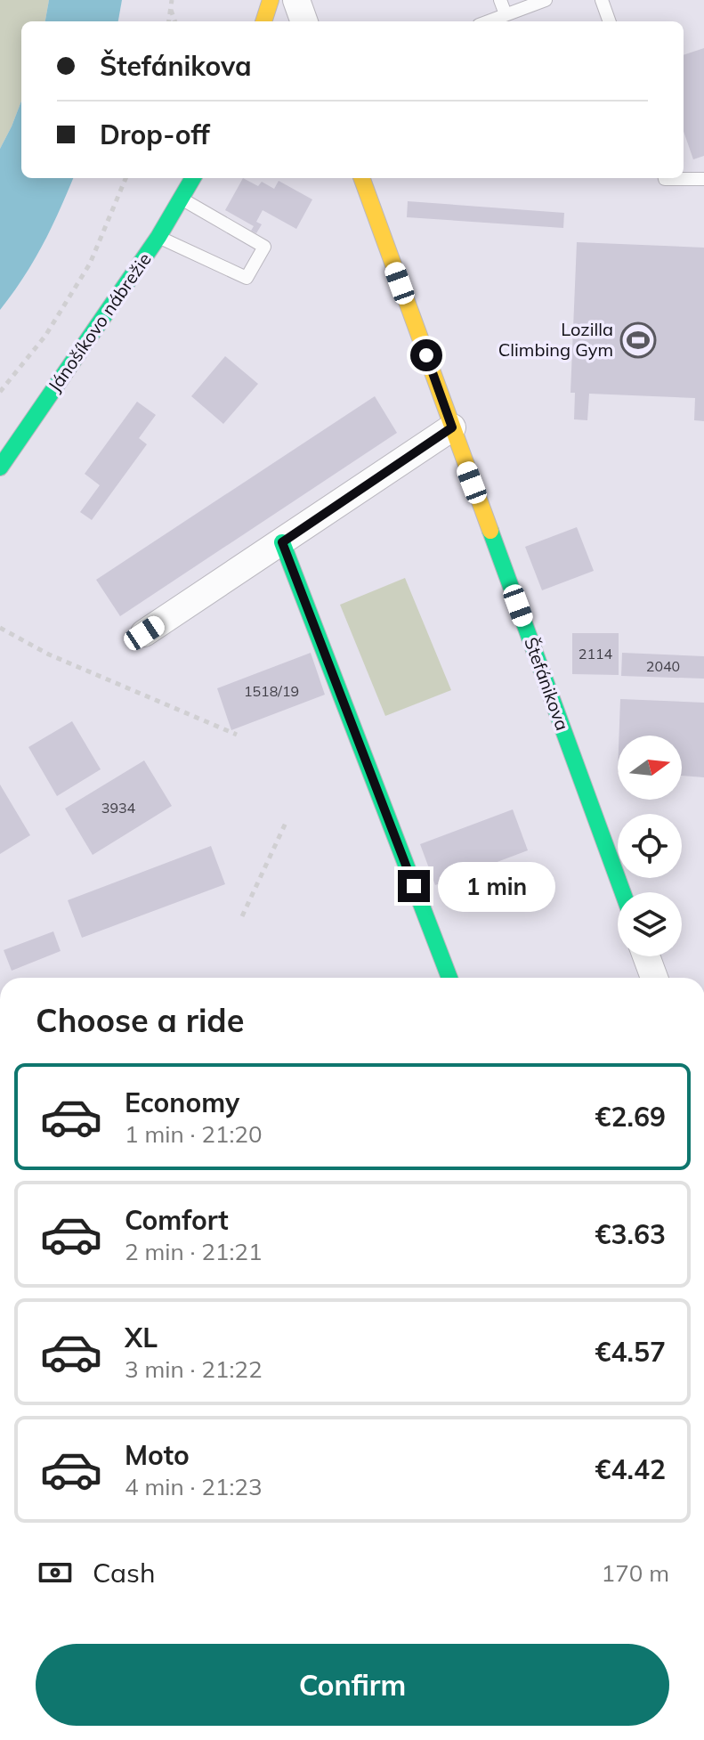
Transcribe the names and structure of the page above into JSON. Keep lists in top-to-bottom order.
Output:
{
  "streets": {
    "street": ["Jánošíkovo nábrežie", "Štefánikova"]
  },
  "places": {
    "sports": ["Lozilla Climbing Gym"]
  },
  "house_numbers": [
    "2114",
    "2040",
    "1518/19",
    "3934"
  ],
  "north": "right",
  "page": {
    "banner": ["Štefánikova", "Drop-off"],
    "bubble": "1 min",
    "heading": "Choose a ride",
    "list": [
      {
        "name": "Economy",
        "note": "1 min · 21:20",
        "value": "€2.69"
      },
      {
        "name": "Comfort",
        "note": "2 min · 21:21",
        "value": "€3.63"
      },
      {
        "name": "XL",
        "note": "3 min · 21:22",
        "value": "€4.57"
      },
      {
        "name": "Moto",
        "note": "4 min · 21:23",
        "value": "€4.42"
      }
    ],
    "pay": ["Cash", "170 m"],
    "buttons": "Confirm"
  }
}
